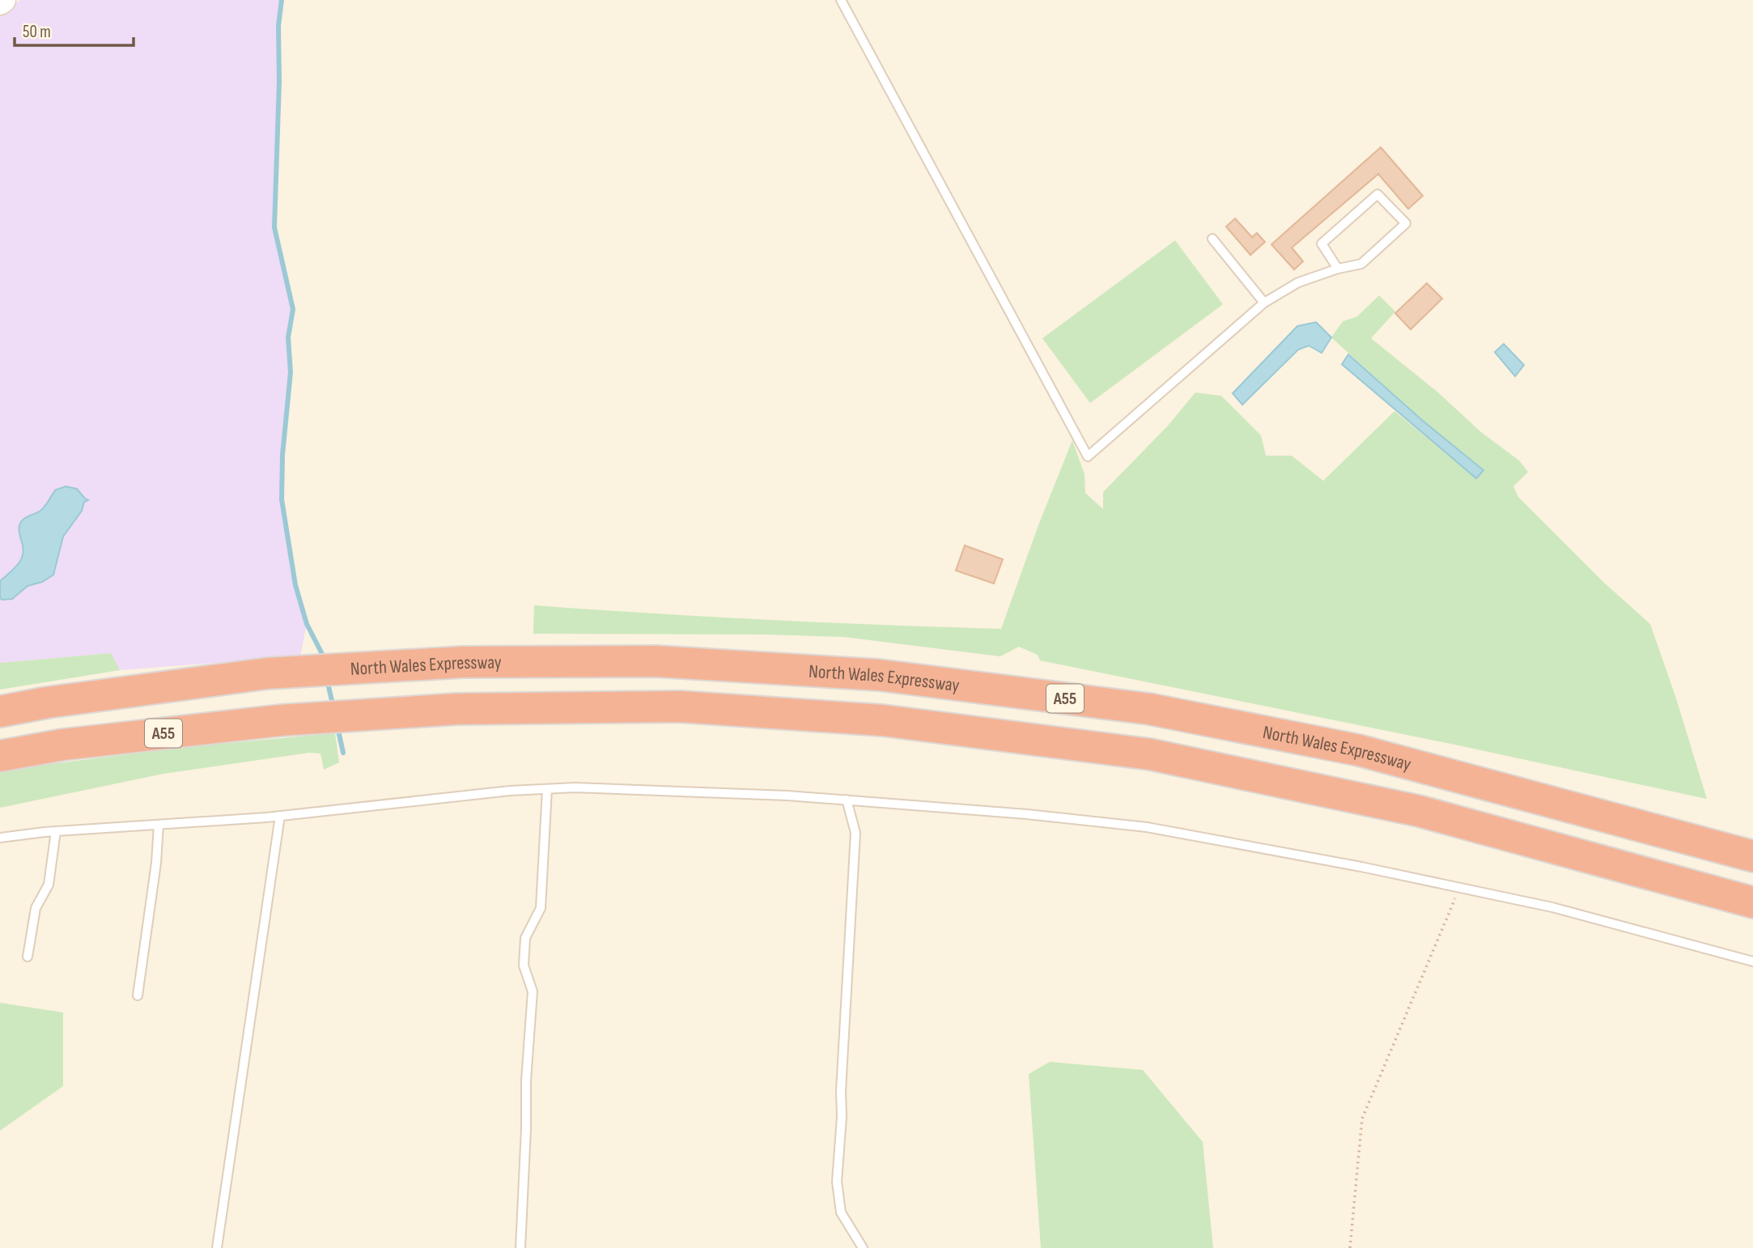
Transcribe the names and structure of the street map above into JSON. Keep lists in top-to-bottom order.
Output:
{
  "streets": {
    "highway": ["North Wales Expressway", "A55"]
  },
  "scale_bar": "50 m"
}
